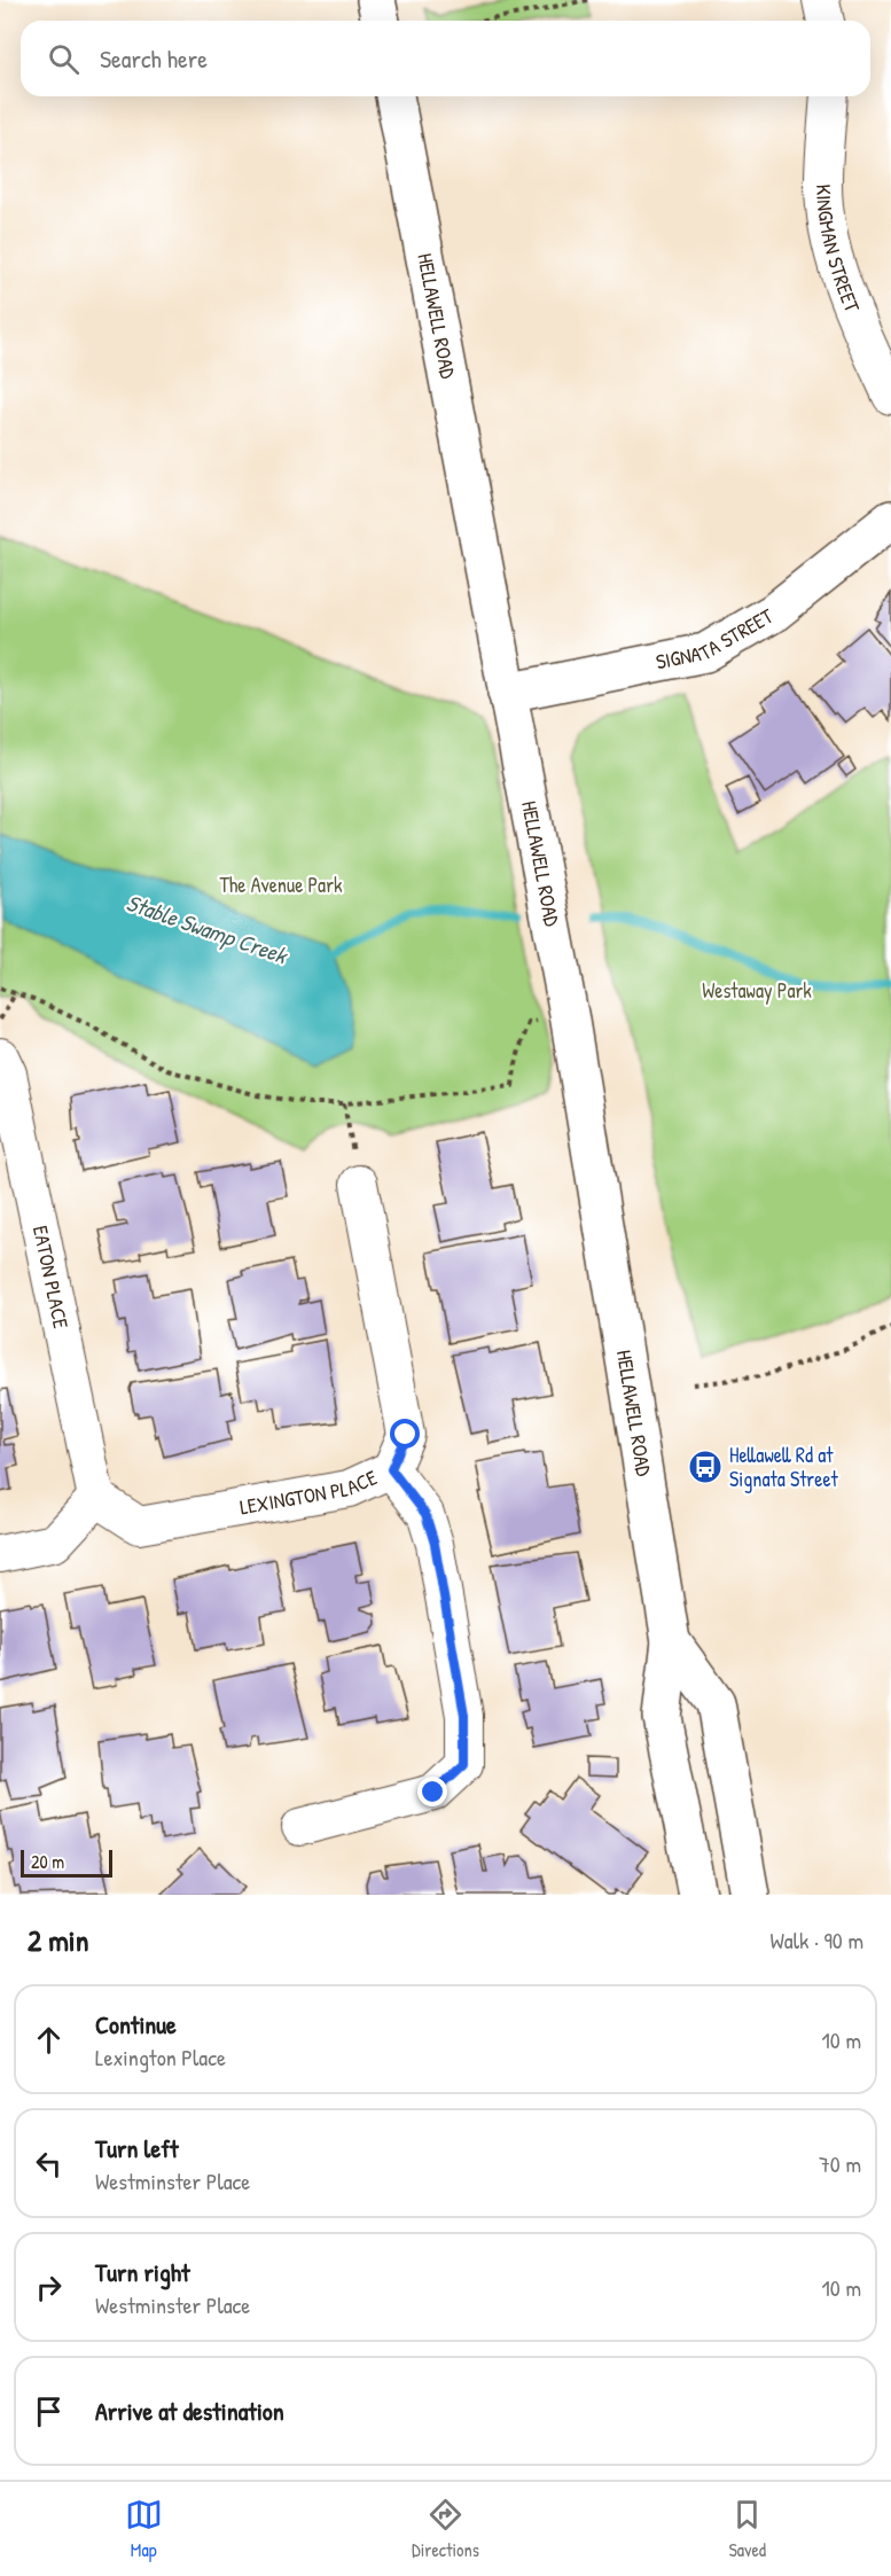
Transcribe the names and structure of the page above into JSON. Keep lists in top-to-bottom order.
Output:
{
  "streets": {
    "street": [
      "KINGMAN STREET",
      "HELLAWELL ROAD",
      "SIGNATA STREET",
      "EATON PLACE",
      "LEXINGTON PLACE"
    ]
  },
  "crossings": [
    ["HELLAWELL ROAD", "SIGNATA STREET"],
    ["EATON PLACE", "LEXINGTON PLACE"]
  ],
  "water": ["Stable Swamp Creek"],
  "parks": ["The Avenue Park", "Westaway Park"],
  "places": {
    "bus stop": ["Hellawell Rd at Signata Street"]
  },
  "scale_bar": "20 m",
  "page": {
    "search": "Search here",
    "scale": "20 m",
    "heading": ["2 min", "Walk · 90 m"],
    "list": [
      ["Continue", "Lexington Place", "10 m"],
      ["Turn left", "Westminster Place", "70 m"],
      ["Turn right", "Westminster Place", "10 m"],
      "Arrive at destination"
    ],
    "nav": ["Map", "Directions", "Saved"]
  }
}
